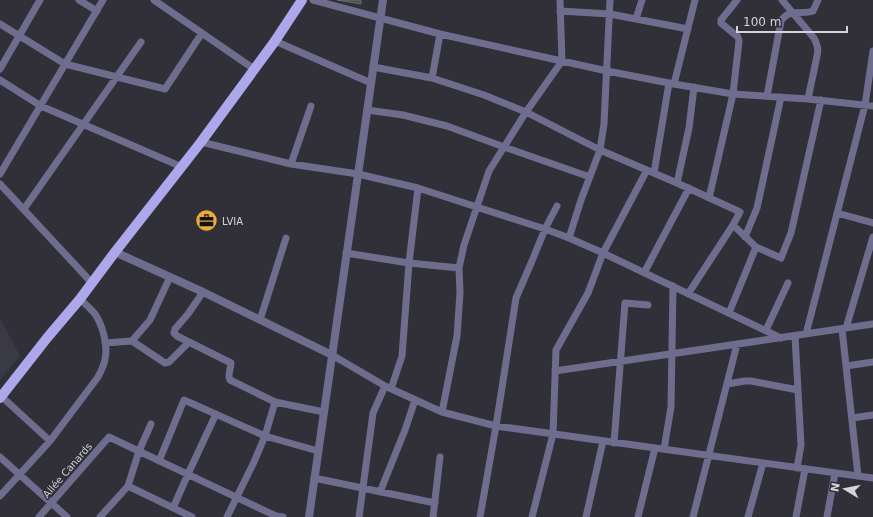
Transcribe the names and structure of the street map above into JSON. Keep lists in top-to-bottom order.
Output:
{
  "streets": {
    "street": ["Allée Canards"]
  },
  "places": {
    "office": ["LVIA"]
  },
  "scale_bar": "100 m",
  "north": "left"
}
